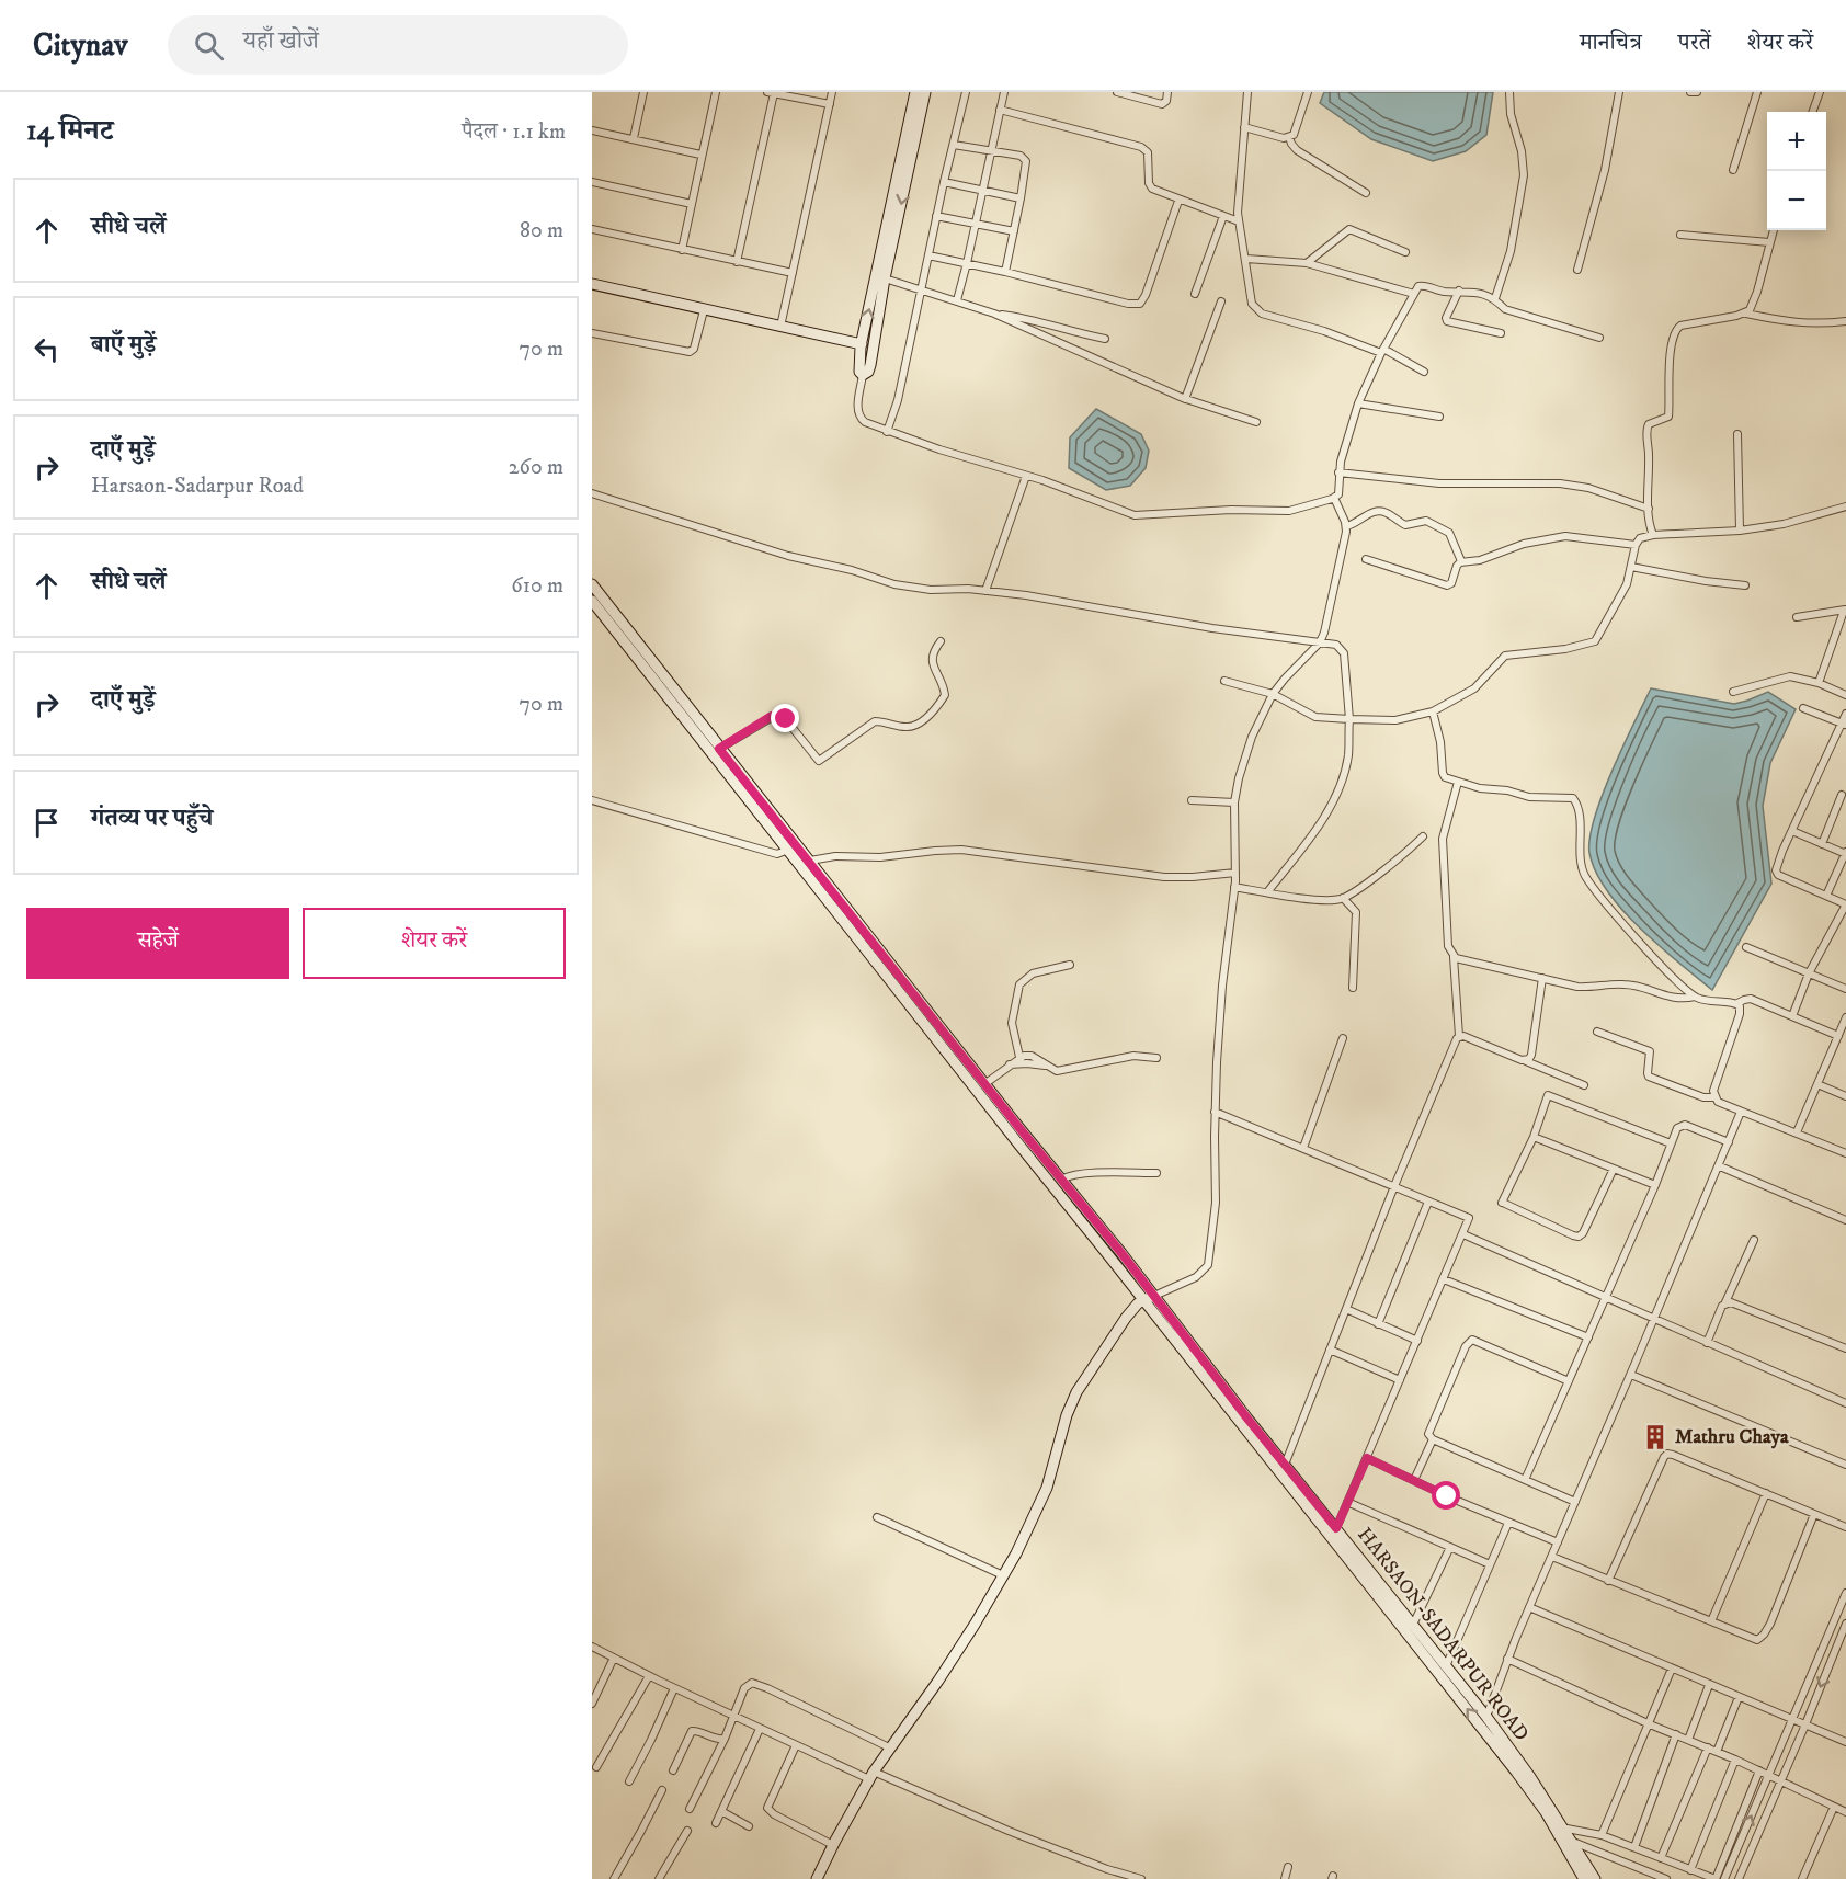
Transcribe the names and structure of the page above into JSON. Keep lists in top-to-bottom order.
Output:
{
  "streets": {
    "street": ["HARSAON-SADARPUR ROAD"]
  },
  "places": {
    "building": ["Mathru Chaya"]
  },
  "page": {
    "header": "Citynav",
    "search": "यहाँ खोजें",
    "nav": ["मानचित्र", "परतें", "शेयर करें"],
    "heading": ["14 मिनट", "पैदल · 1.1 km"],
    "map_buttons": ["+", "−"],
    "list": [
      ["सीधे चलें", "80 m"],
      ["बाएँ मुड़ें", "70 m"],
      ["दाएँ मुड़ें", "Harsaon-Sadarpur Road", "260 m"],
      ["सीधे चलें", "610 m"],
      ["दाएँ मुड़ें", "70 m"],
      "गंतव्य पर पहुँचे"
    ],
    "buttons": ["सहेजें", "शेयर करें"]
  }
}
